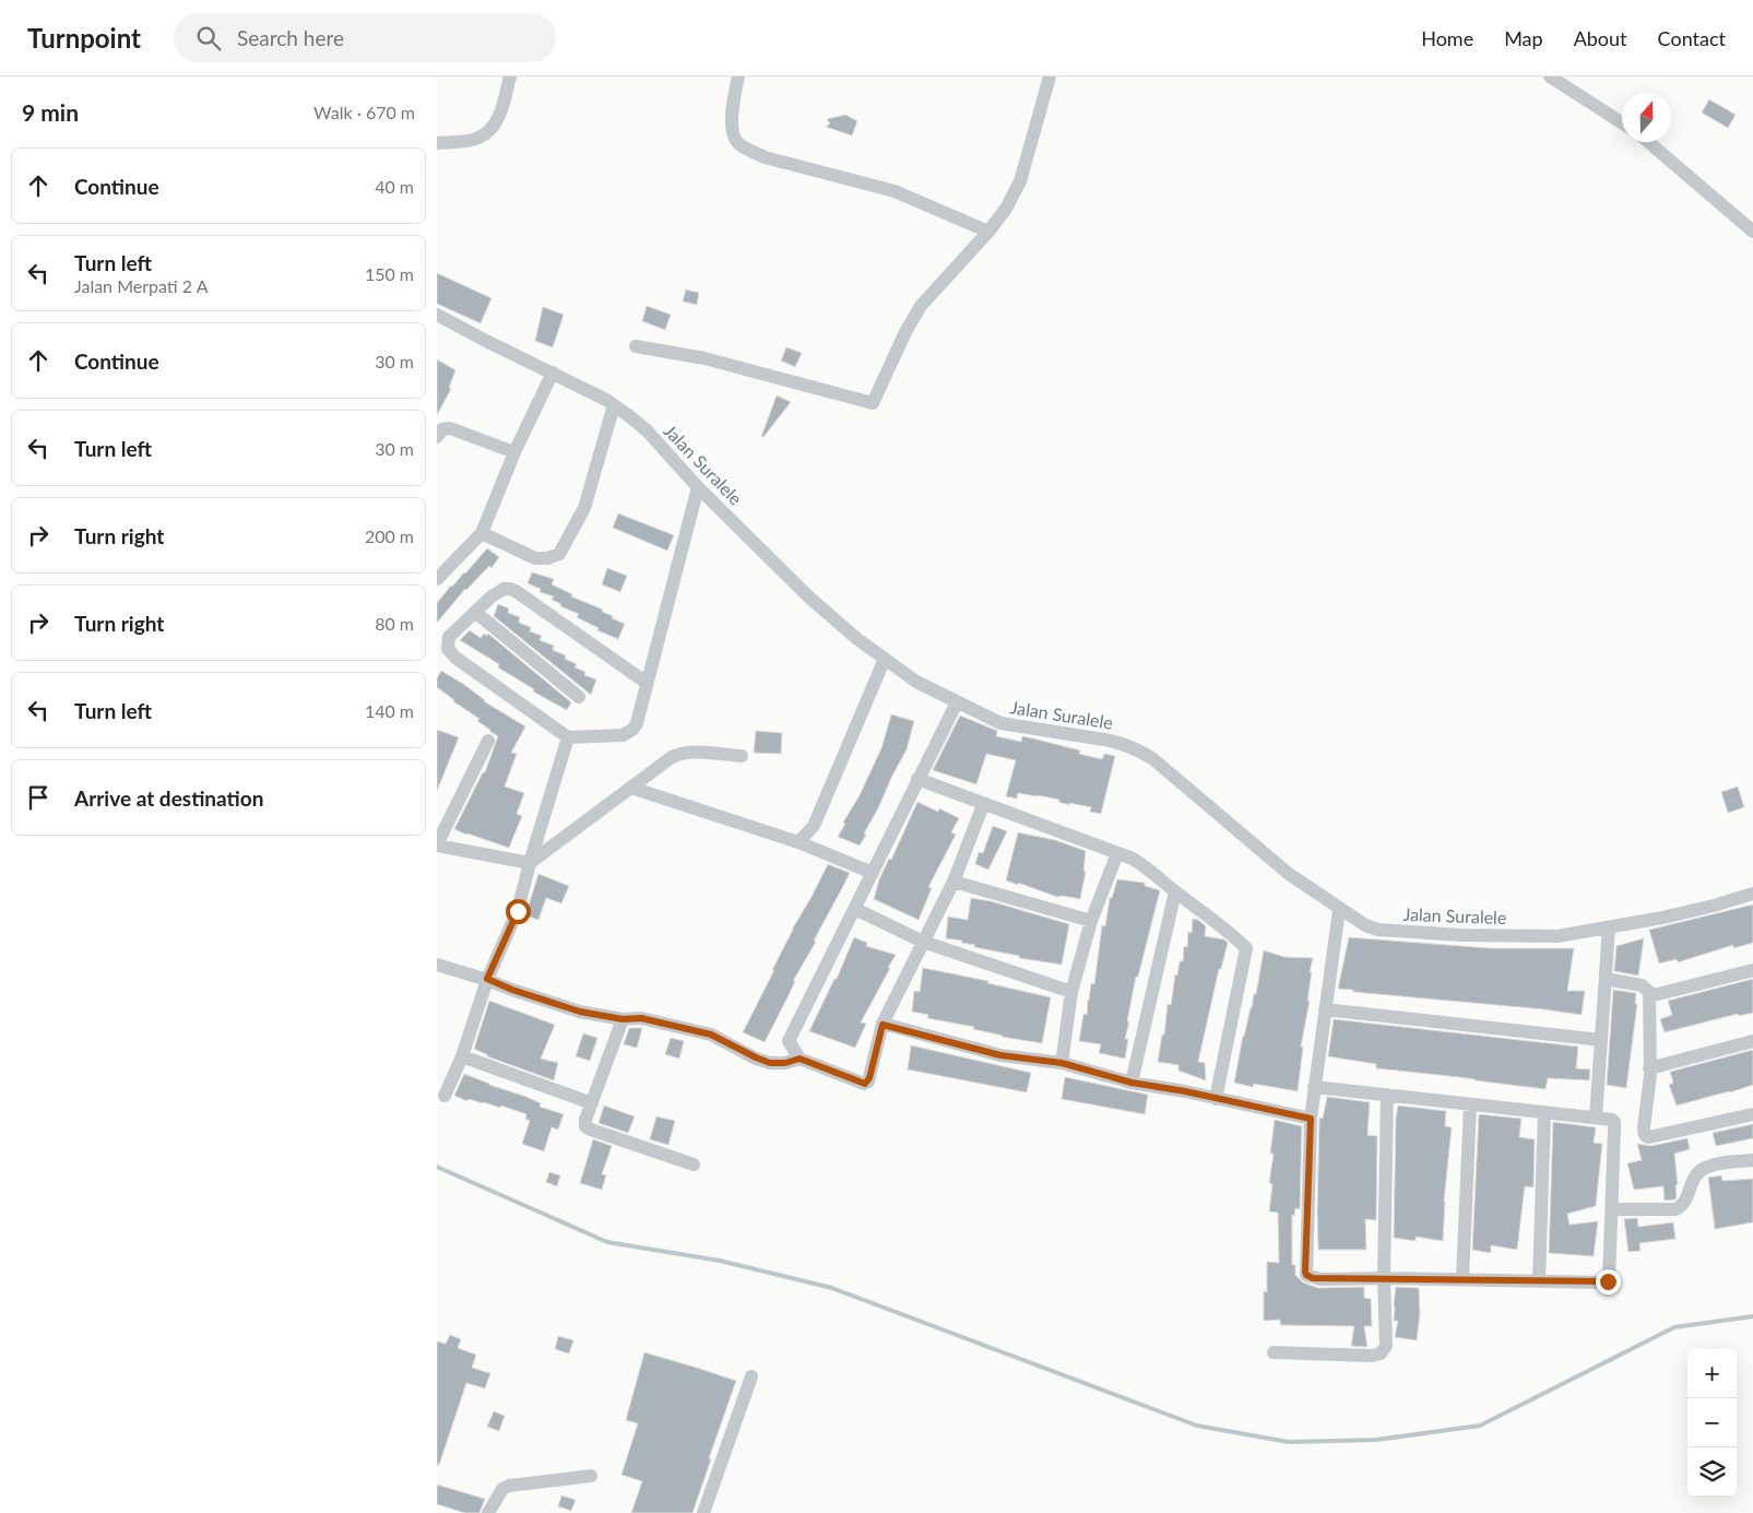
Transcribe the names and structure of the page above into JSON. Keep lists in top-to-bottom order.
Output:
{
  "streets": {
    "street": ["Jalan Suralele"]
  },
  "north": "top",
  "page": {
    "header": "Turnpoint",
    "search": "Search here",
    "nav": [
      "Home",
      "Map",
      "About",
      "Contact"
    ],
    "heading": ["9 min", "Walk · 670 m"],
    "list": [
      ["Continue", "40 m"],
      ["Turn left", "Jalan Merpati 2 A", "150 m"],
      ["Continue", "30 m"],
      ["Turn left", "30 m"],
      ["Turn right", "200 m"],
      ["Turn right", "80 m"],
      ["Turn left", "140 m"],
      "Arrive at destination"
    ],
    "map_buttons": ["+", "−"]
  }
}
